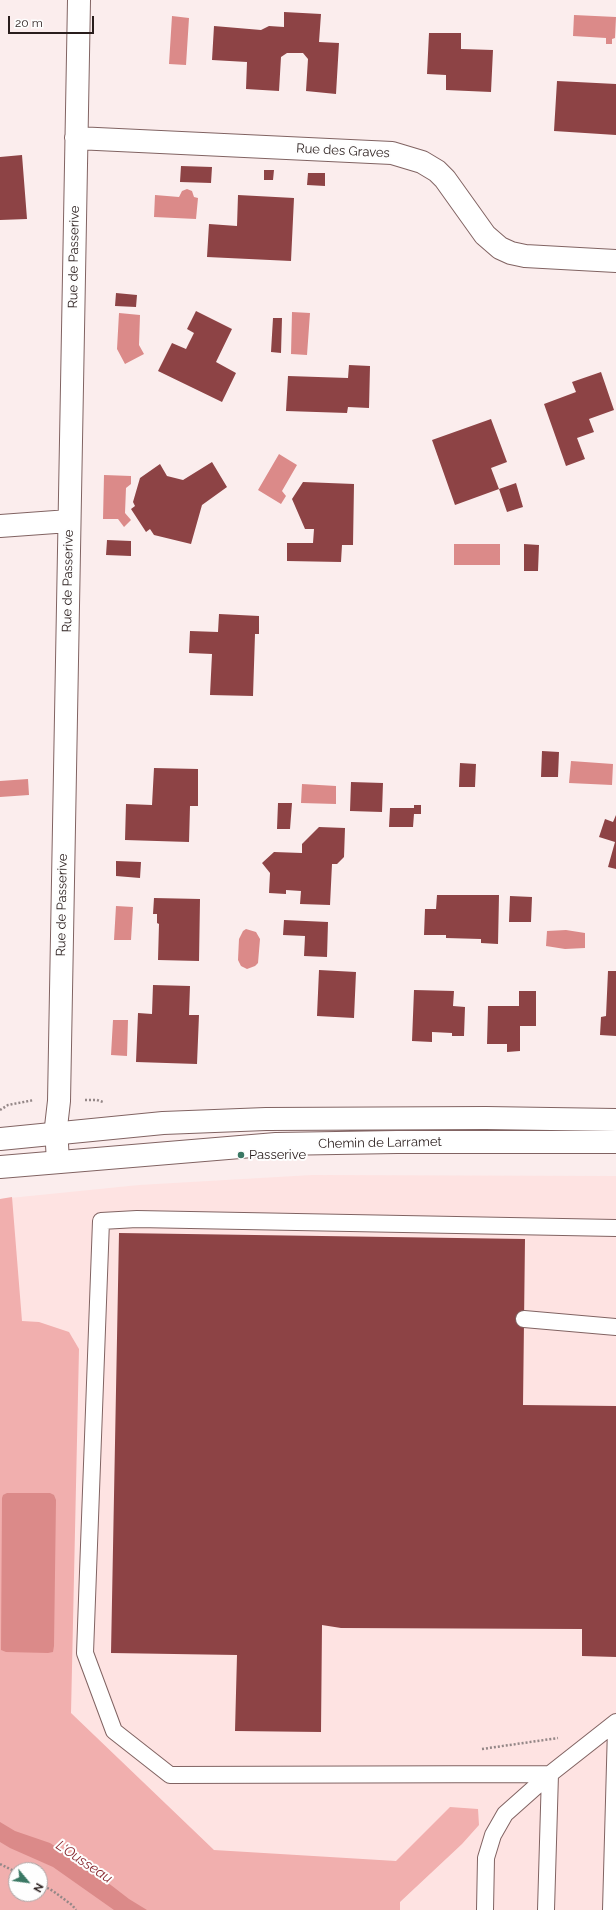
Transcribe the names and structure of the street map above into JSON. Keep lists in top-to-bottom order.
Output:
{
  "streets": {
    "street": ["Rue des Graves", "Rue de Passerive", "Chemin de Larramet"]
  },
  "crossings": [
    ["Rue des Graves", "Rue de Passerive"],
    ["Rue de Passerive", "Chemin de Larramet"]
  ],
  "water": ["L'Ousseau"],
  "places": ["Passerive"],
  "scale_bar": "20 m",
  "north": "bottom right"
}
